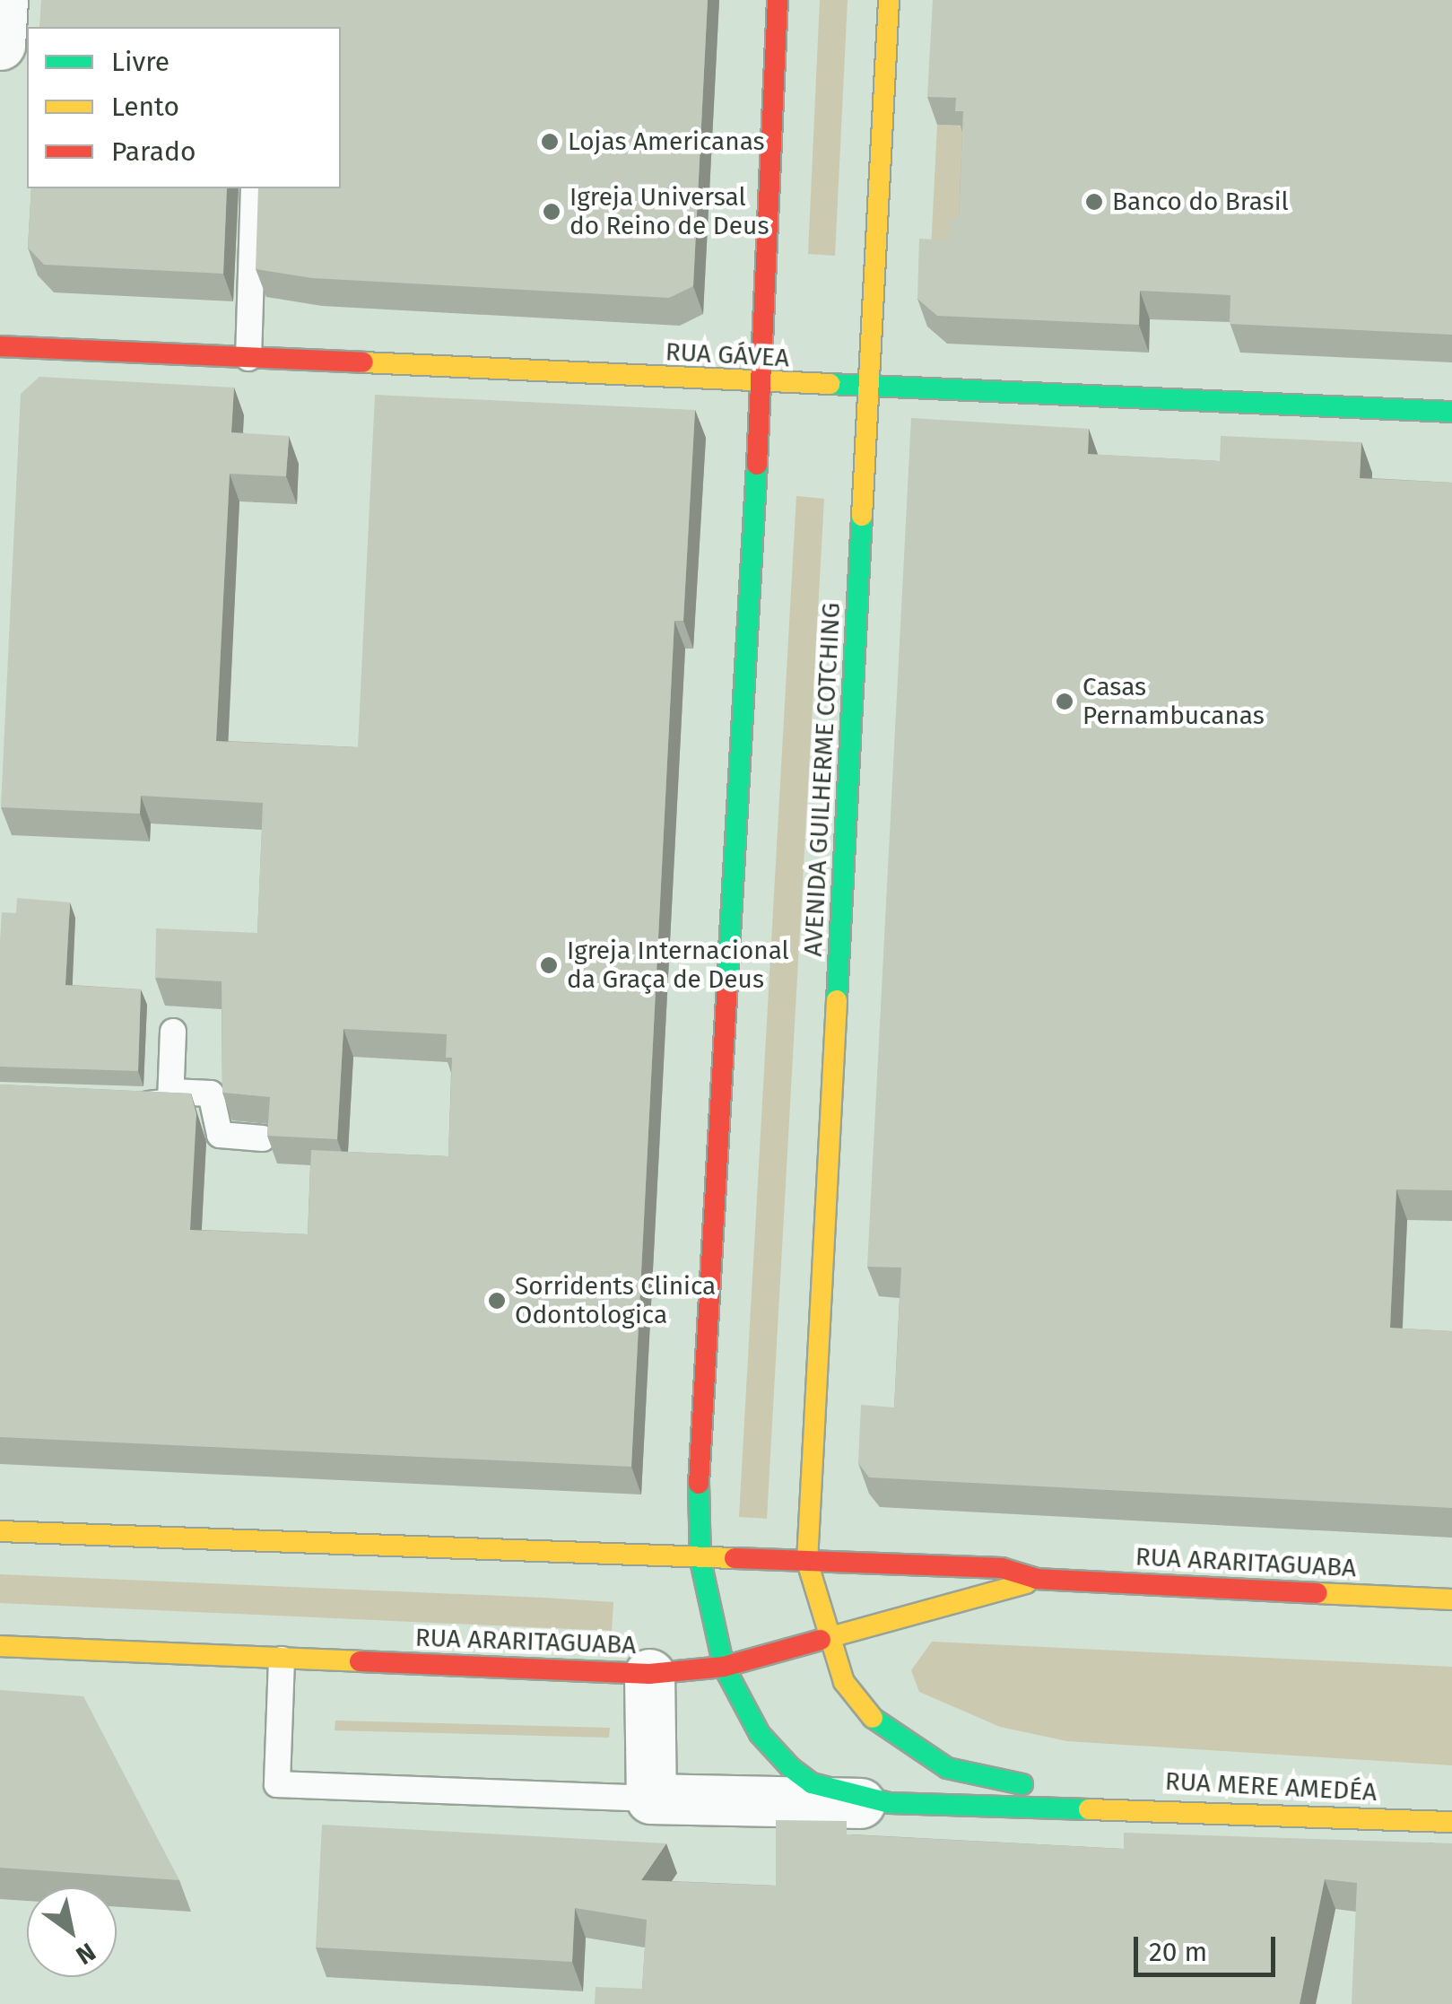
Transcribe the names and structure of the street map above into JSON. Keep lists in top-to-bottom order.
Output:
{
  "streets": {
    "main road": [
      "RUA GÁVEA",
      "AVENIDA GUILHERME COTCHING",
      "RUA ARARITAGUABA",
      "RUA MERE AMEDÉA"
    ]
  },
  "crossings": [
    ["RUA GÁVEA", "AVENIDA GUILHERME COTCHING"],
    ["AVENIDA GUILHERME COTCHING", "RUA ARARITAGUABA"],
    ["AVENIDA GUILHERME COTCHING", "RUA MERE AMEDÉA"],
    ["RUA ARARITAGUABA", "RUA MERE AMEDÉA"]
  ],
  "places": [
    "Lojas Americanas",
    "Banco do Brasil",
    "Igreja Universal do Reino de Deus",
    "Casas Pernambucanas",
    "Igreja Internacional da Graça de Deus",
    "Sorridents Clinica Odontologica"
  ],
  "legend": ["Livre", "Lento", "Parado"],
  "scale_bar": "20 m",
  "north": "bottom right"
}
